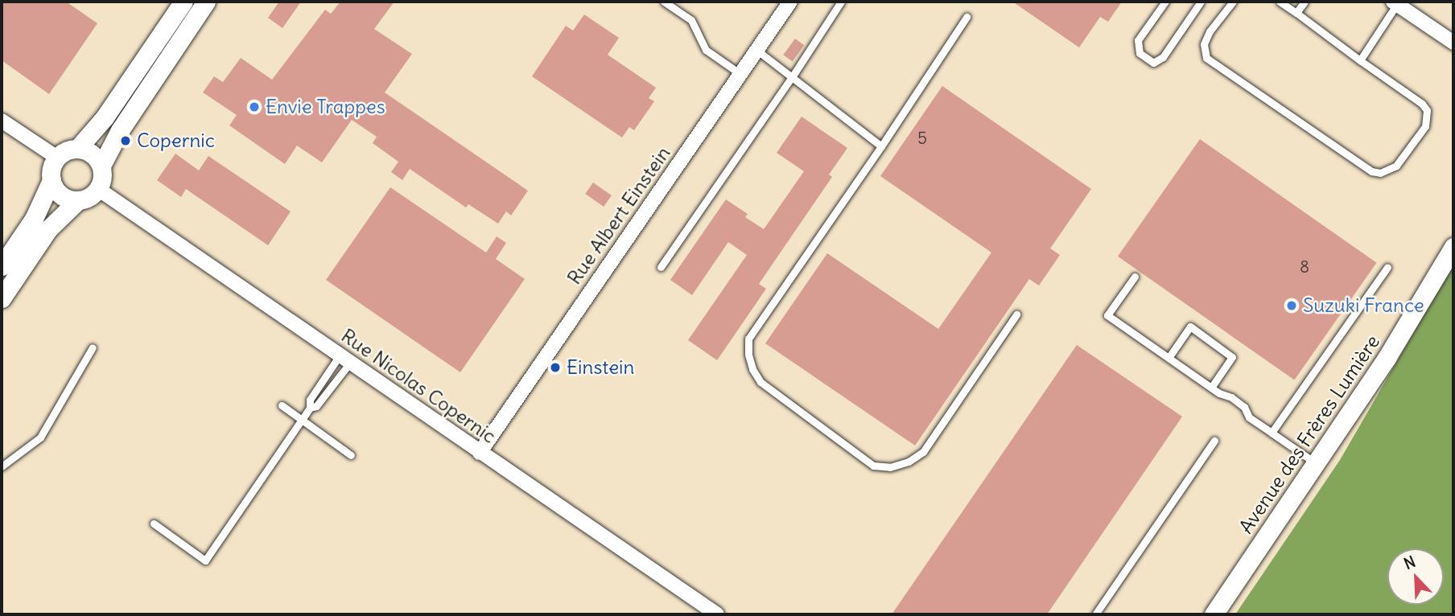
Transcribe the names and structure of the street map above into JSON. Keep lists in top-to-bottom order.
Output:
{
  "streets": {
    "street": ["Rue Albert Einstein", "Rue Nicolas Copernic", "Avenue des Frères Lumière"]
  },
  "crossings": [
    ["Rue Albert Einstein", "Rue Nicolas Copernic"]
  ],
  "places": [
    "Envie Trappes",
    "Copernic",
    "Suzuki France",
    "Einstein"
  ],
  "house_numbers": ["5", "8"],
  "north": "top left"
}
